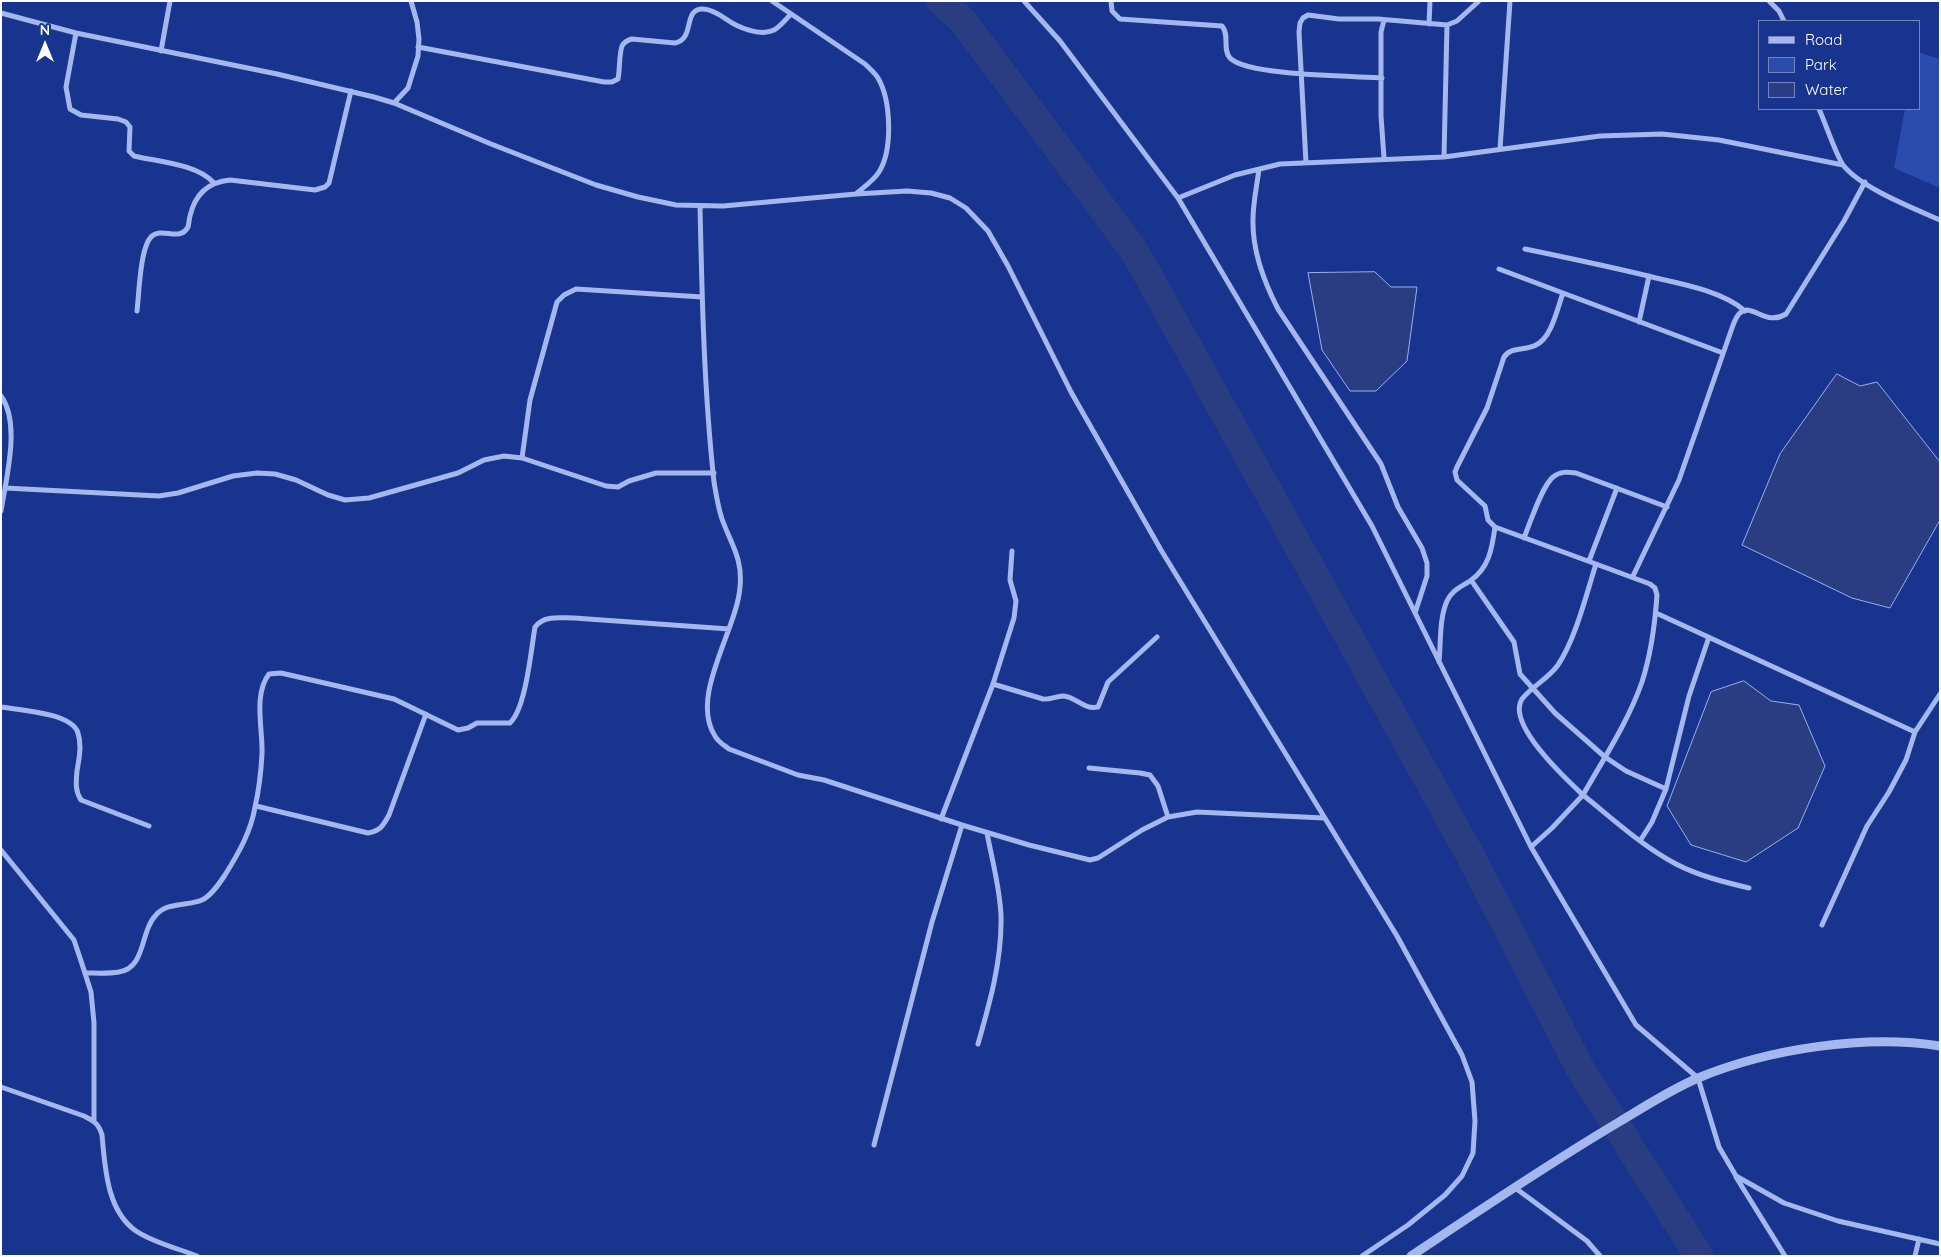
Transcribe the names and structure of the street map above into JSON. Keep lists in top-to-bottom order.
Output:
{
  "legend": ["Road", "Park", "Water"],
  "north": "top"
}
